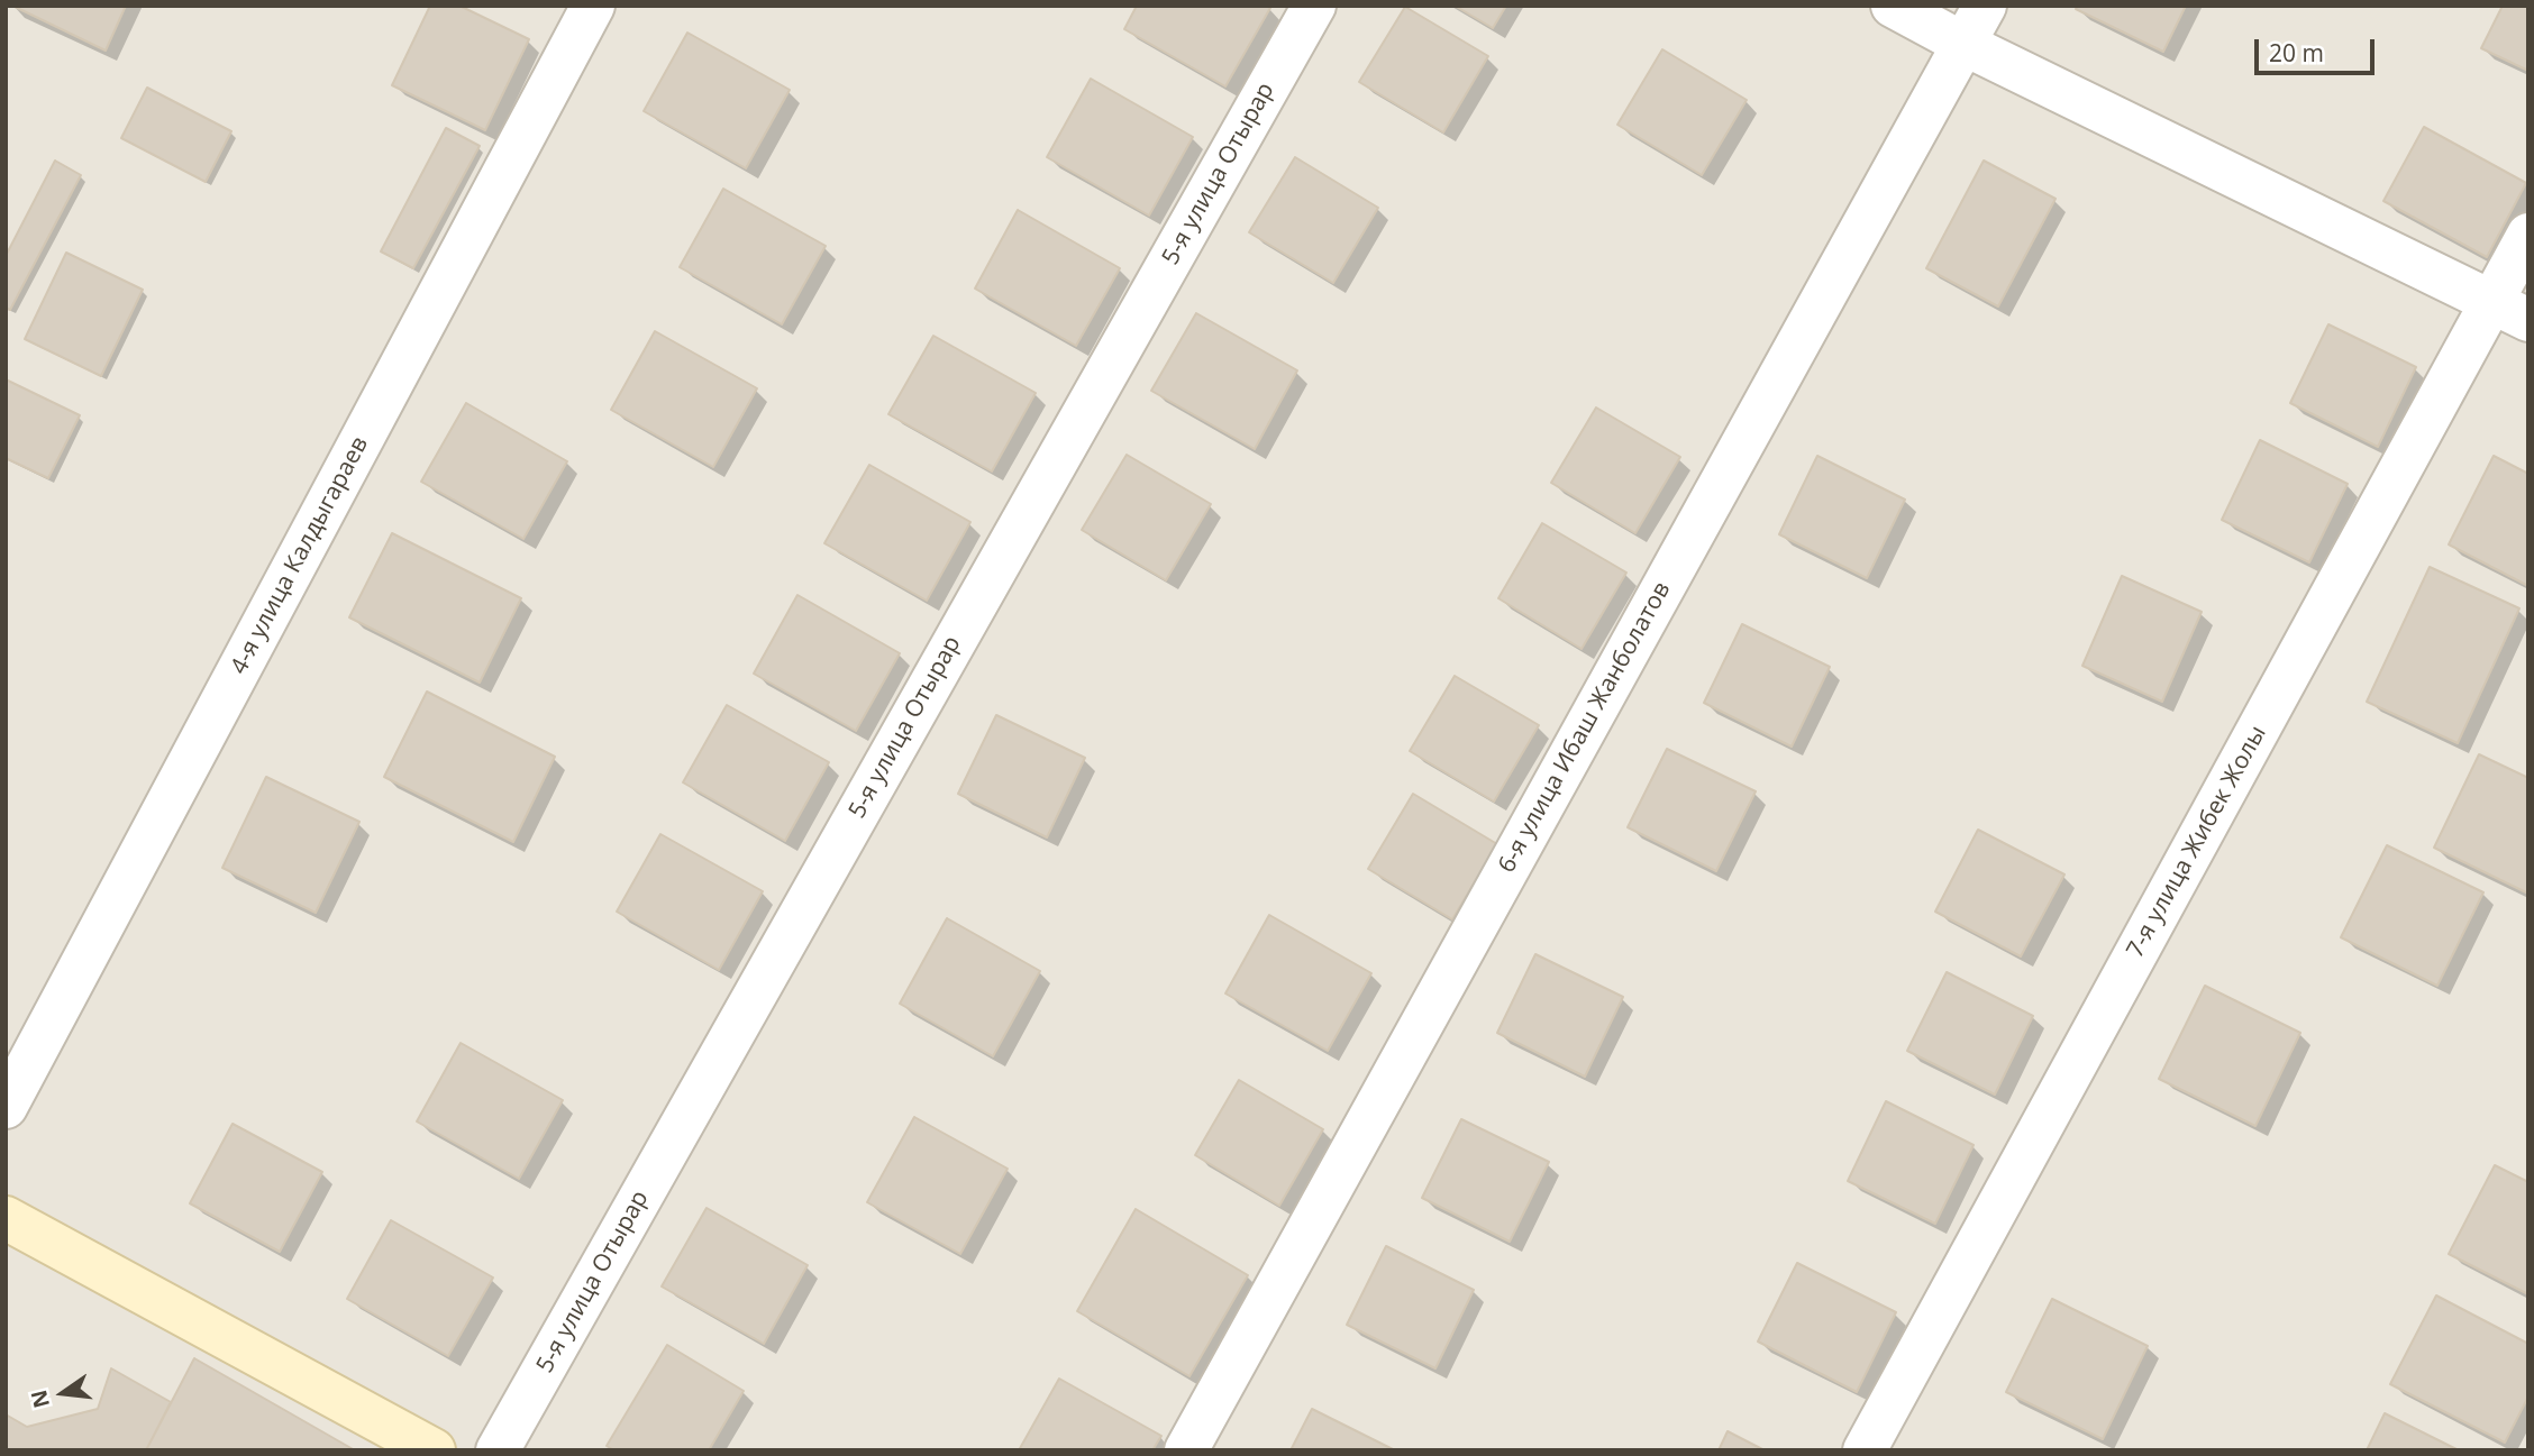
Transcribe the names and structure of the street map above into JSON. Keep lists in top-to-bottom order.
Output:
{
  "streets": {
    "street": [
      "5-я улица Отырар",
      "4-я улица Калдыгараев",
      "6-я улица Ибаш Жанболатов",
      "7-я улица Жибек Жолы"
    ]
  },
  "scale_bar": "20 m",
  "north": "left"
}
